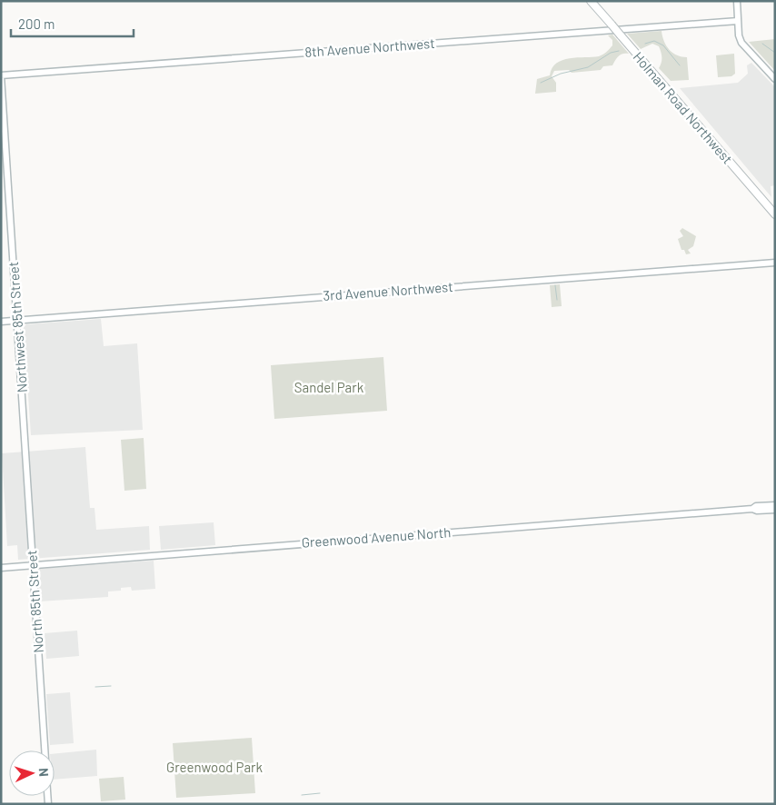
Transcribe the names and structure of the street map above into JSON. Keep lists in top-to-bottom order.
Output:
{
  "streets": {
    "main road": [
      "8th Avenue Northwest",
      "Holman Road Northwest",
      "3rd Avenue Northwest",
      "Northwest 85th Street",
      "Greenwood Avenue North",
      "North 85th Street"
    ]
  },
  "crossings": [
    ["8th Avenue Northwest", "Northwest 85th Street"],
    ["3rd Avenue Northwest", "Northwest 85th Street"],
    ["Northwest 85th Street", "North 85th Street"],
    ["Greenwood Avenue North", "North 85th Street"]
  ],
  "parks": ["Sandel Park", "Greenwood Park"],
  "scale_bar": "200 m",
  "north": "right"
}
